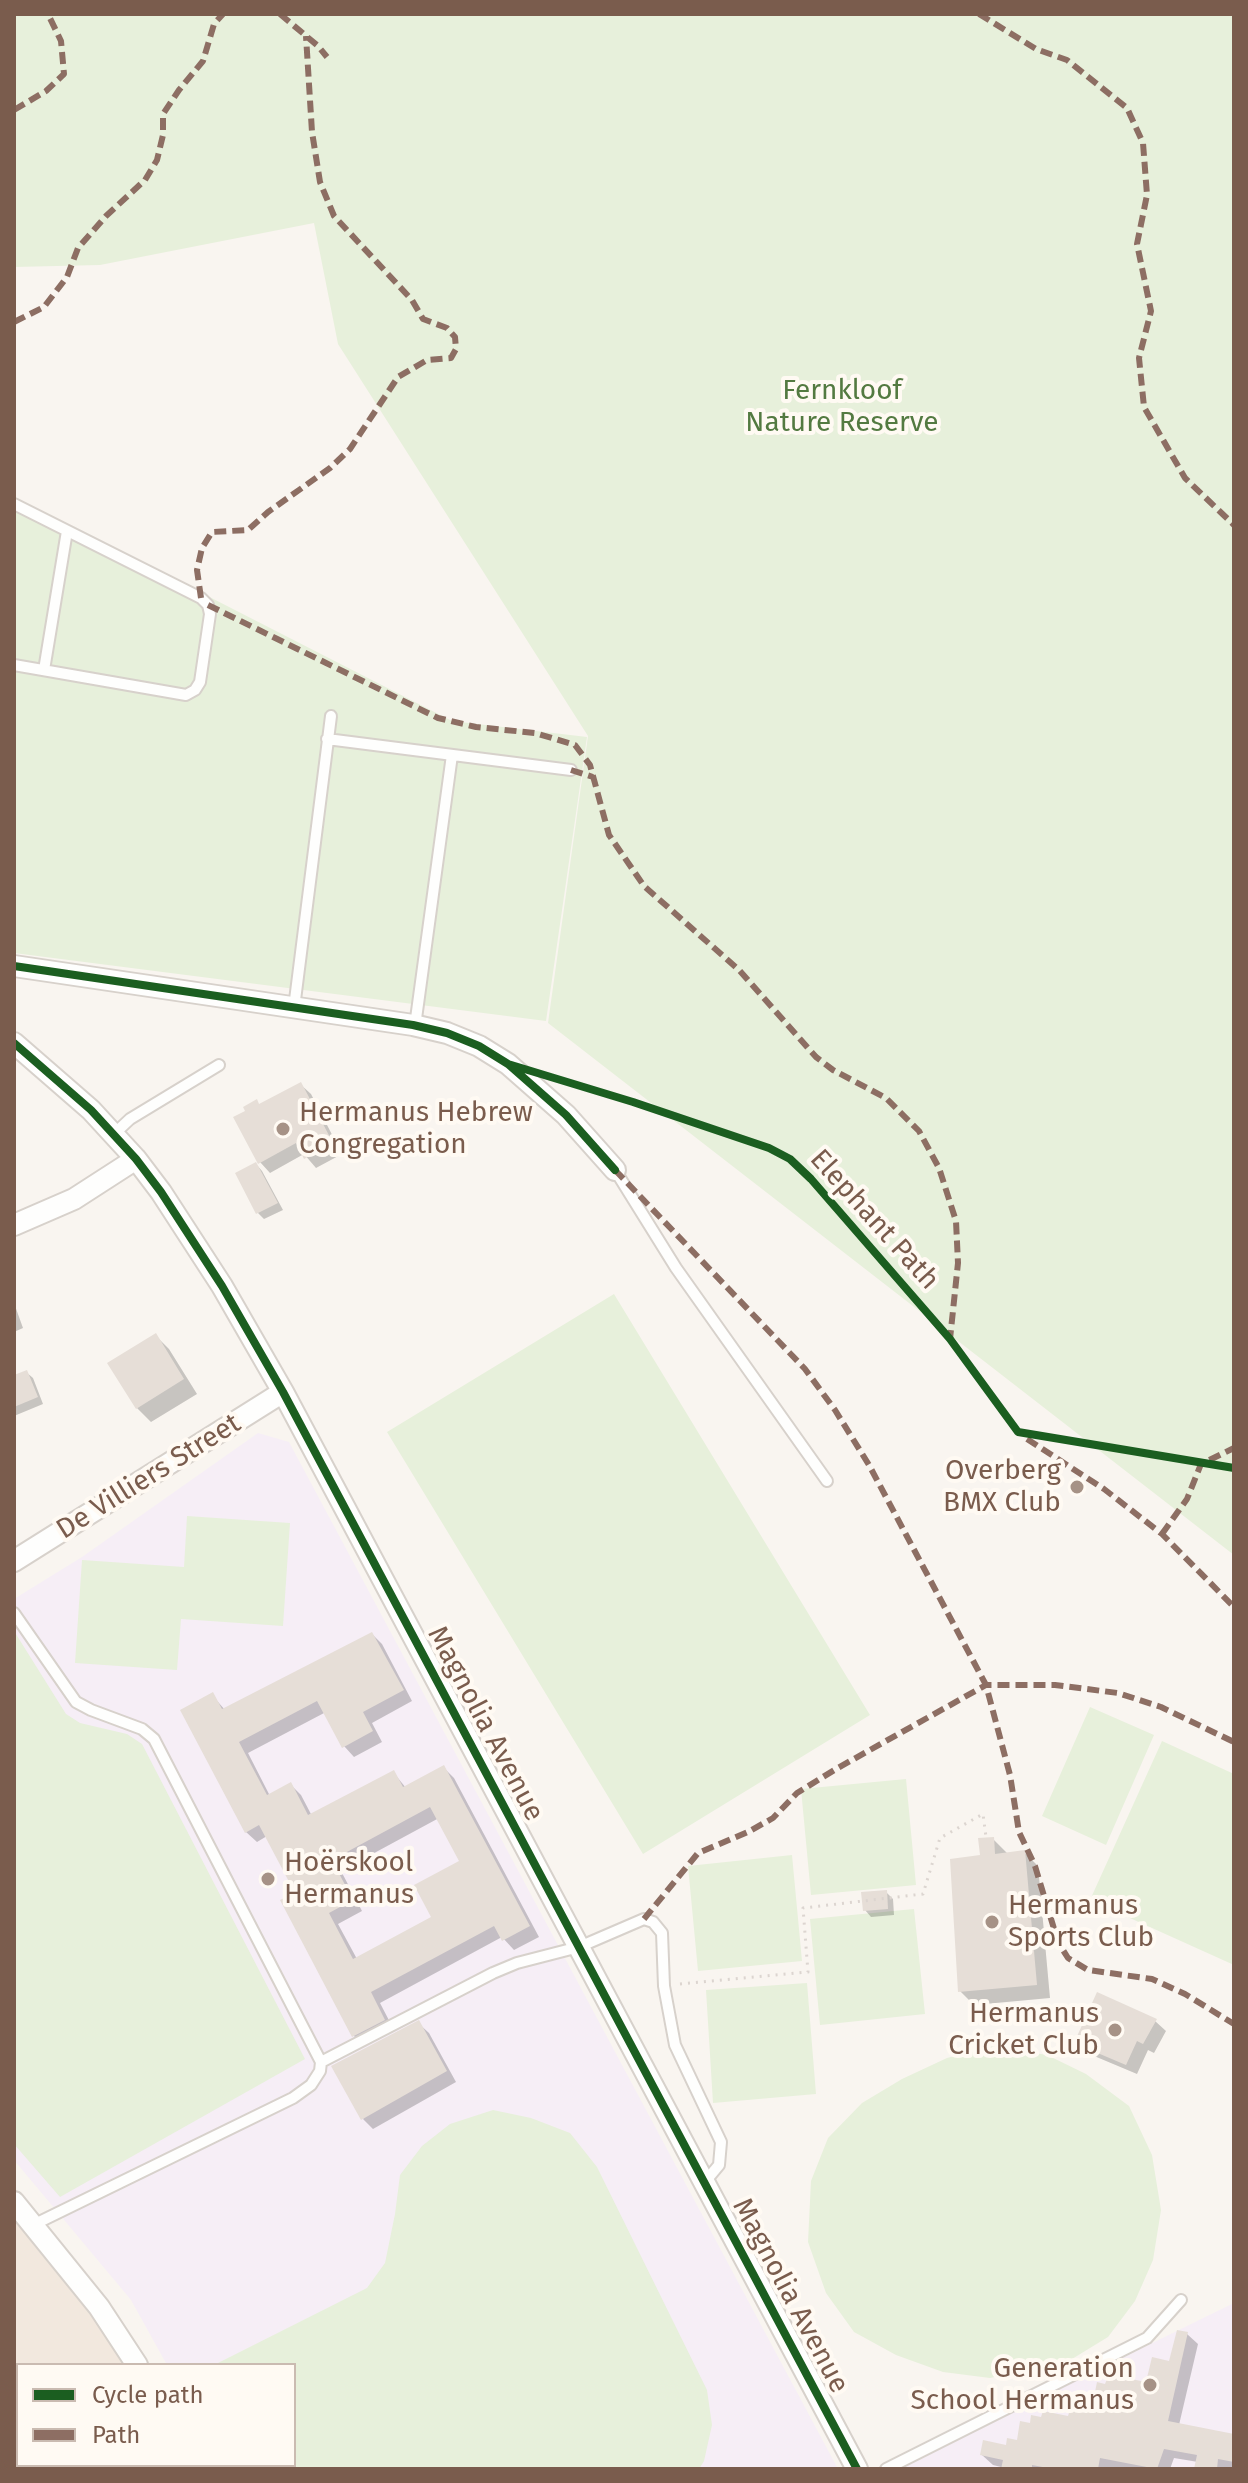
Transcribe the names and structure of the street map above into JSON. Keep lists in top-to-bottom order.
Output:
{
  "streets": {
    "street": ["De Villiers Street", "Magnolia Avenue"],
    "cycle path": ["Elephant Path"]
  },
  "crossings": [
    ["De Villiers Street", "Magnolia Avenue"]
  ],
  "parks": ["Fernkloof Nature Reserve"],
  "places": [
    "Hermanus Hebrew Congregation",
    "Overberg BMX Club",
    "Hoërskool Hermanus",
    "Hermanus Sports Club",
    "Hermanus Cricket Club",
    "Generation School Hermanus"
  ],
  "legend": ["Cycle path", "Path"]
}
